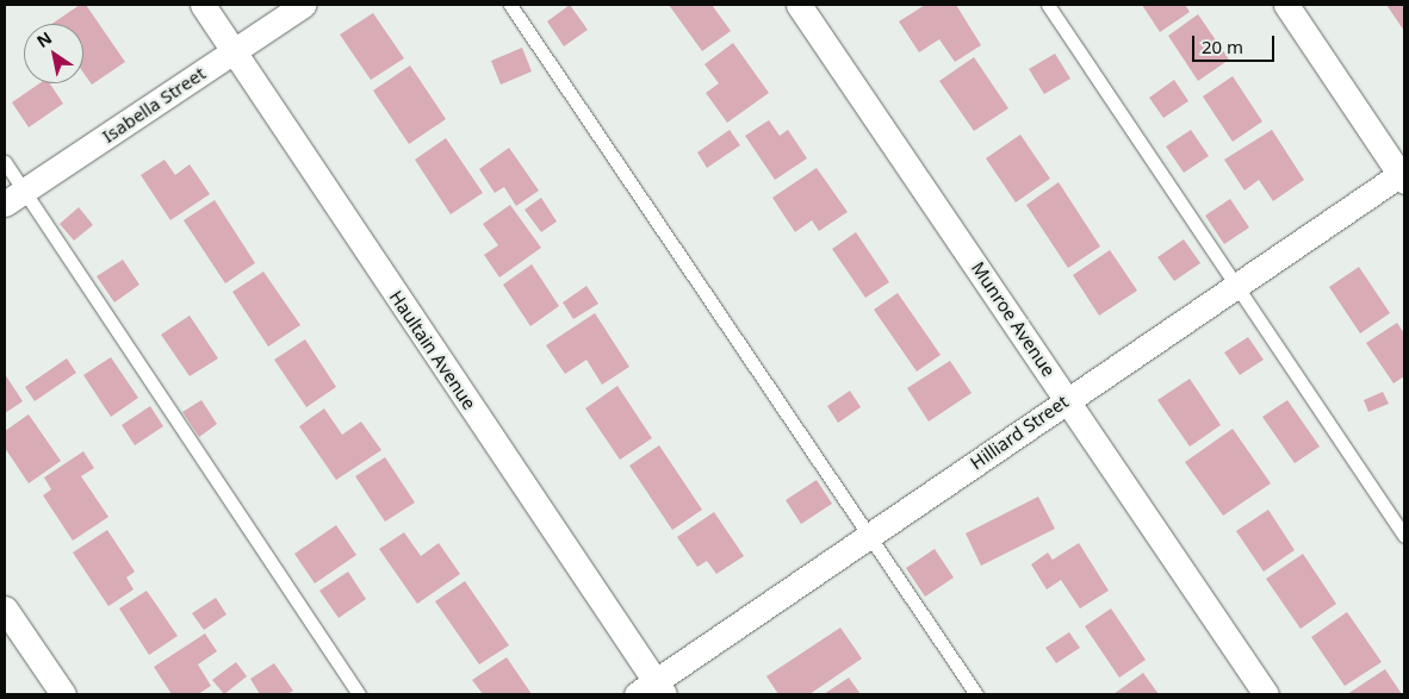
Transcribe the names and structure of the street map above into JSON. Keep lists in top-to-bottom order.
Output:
{
  "streets": {
    "street": [
      "Isabella Street",
      "Munroe Avenue",
      "Haultain Avenue",
      "Hilliard Street"
    ]
  },
  "crossings": [
    ["Isabella Street", "Haultain Avenue"],
    ["Munroe Avenue", "Hilliard Street"],
    ["Haultain Avenue", "Hilliard Street"]
  ],
  "scale_bar": "20 m",
  "north": "top left"
}
